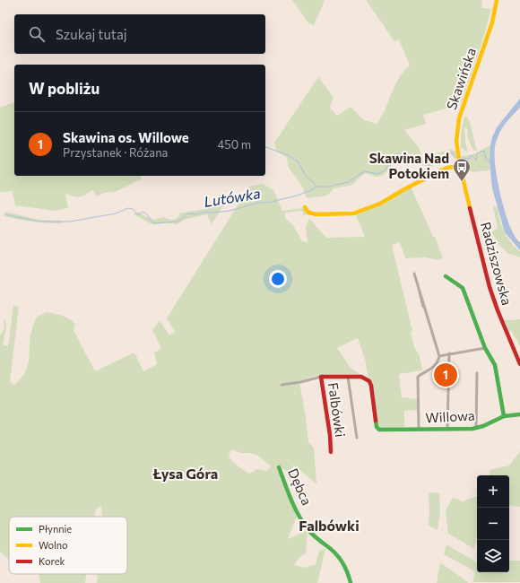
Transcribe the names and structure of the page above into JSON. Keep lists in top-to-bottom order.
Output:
{
  "streets": {
    "street": [
      "Skawińska",
      "Radziszowska",
      "Falbówki",
      "Willowa",
      "Dębca"
    ]
  },
  "crossings": [
    ["Skawińska", "Radziszowska"],
    ["Falbówki", "Willowa"]
  ],
  "districts": ["Łysa Góra", "Falbówki"],
  "water": ["Lutówka"],
  "places": {
    "bus stop": ["Skawina Nad Potokiem"]
  },
  "legend": ["Płynnie", "Wolno", "Korek"],
  "page": {
    "search": "Szukaj tutaj",
    "heading": "W pobliżu",
    "list": [
      {
        "mark": "1",
        "name": "Skawina os. Willowe",
        "note": "Przystanek · Różana",
        "value": "450 m"
      }
    ],
    "pins": "1",
    "map_buttons": ["+", "−"]
  }
}
